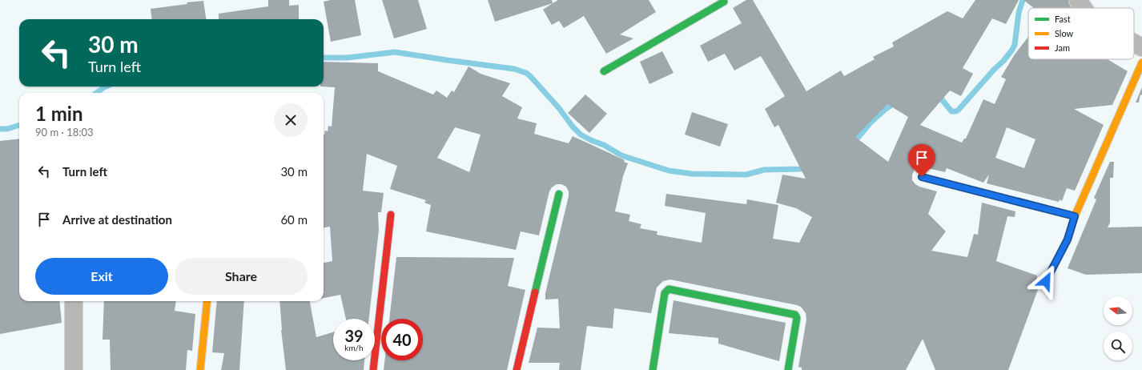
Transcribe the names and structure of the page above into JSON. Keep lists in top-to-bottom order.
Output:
{
  "legend": ["Fast", "Slow", "Jam"],
  "north": "left",
  "page": {
    "turn": ["30 m", "Turn left"],
    "heading": ["1 min", "90 m · 18:03"],
    "list": [
      {
        "name": "Turn left",
        "value": "30 m"
      },
      {
        "name": "Arrive at destination",
        "value": "60 m"
      }
    ],
    "buttons": ["Exit", "Share"],
    "speed": "39 km/h",
    "limit": "40"
  }
}
